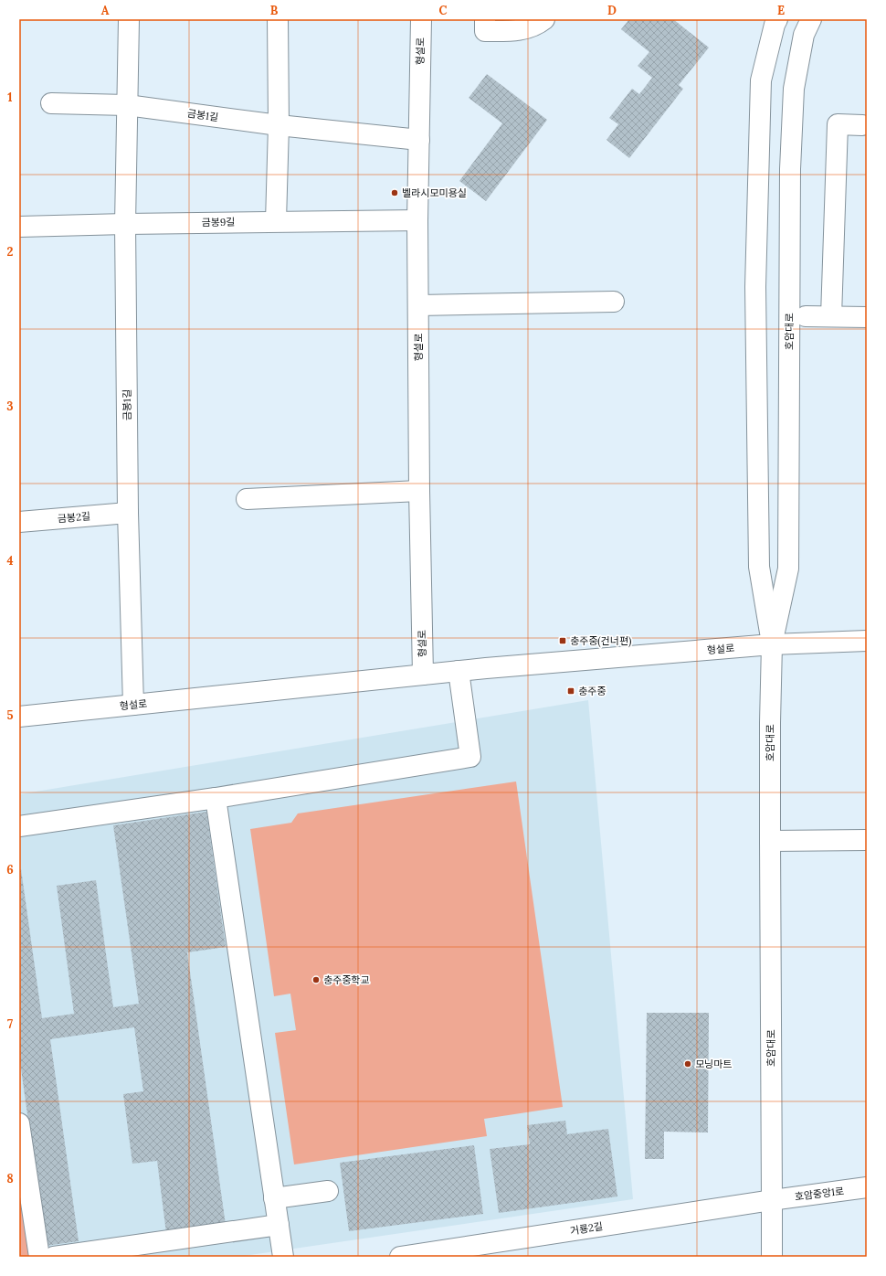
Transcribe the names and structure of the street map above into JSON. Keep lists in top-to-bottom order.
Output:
{
  "streets": {
    "street": [
      "형설로",
      "금봉1길",
      "금봉9길",
      "호암대로",
      "금봉2길",
      "호암중앙1로",
      "거룡2길"
    ]
  },
  "crossings": [
    ["형설로", "금봉1길"],
    ["형설로", "금봉9길"],
    ["형설로", "호암대로"],
    ["금봉1길", "금봉9길"],
    ["금봉1길", "금봉2길"],
    ["호암대로", "호암중앙1로"],
    ["호암대로", "거룡2길"],
    ["호암중앙1로", "거룡2길"]
  ],
  "places": {
    "other": ["벨라시모미용실", "충주중학교", "모닝마트"],
    "transit": ["충주중(건너편)", "충주중"]
  },
  "grid": {
    "columns": [
      "A",
      "B",
      "C",
      "D",
      "E"
    ],
    "rows": [
      "1",
      "2",
      "3",
      "4",
      "5",
      "6",
      "7",
      "8"
    ]
  }
}
